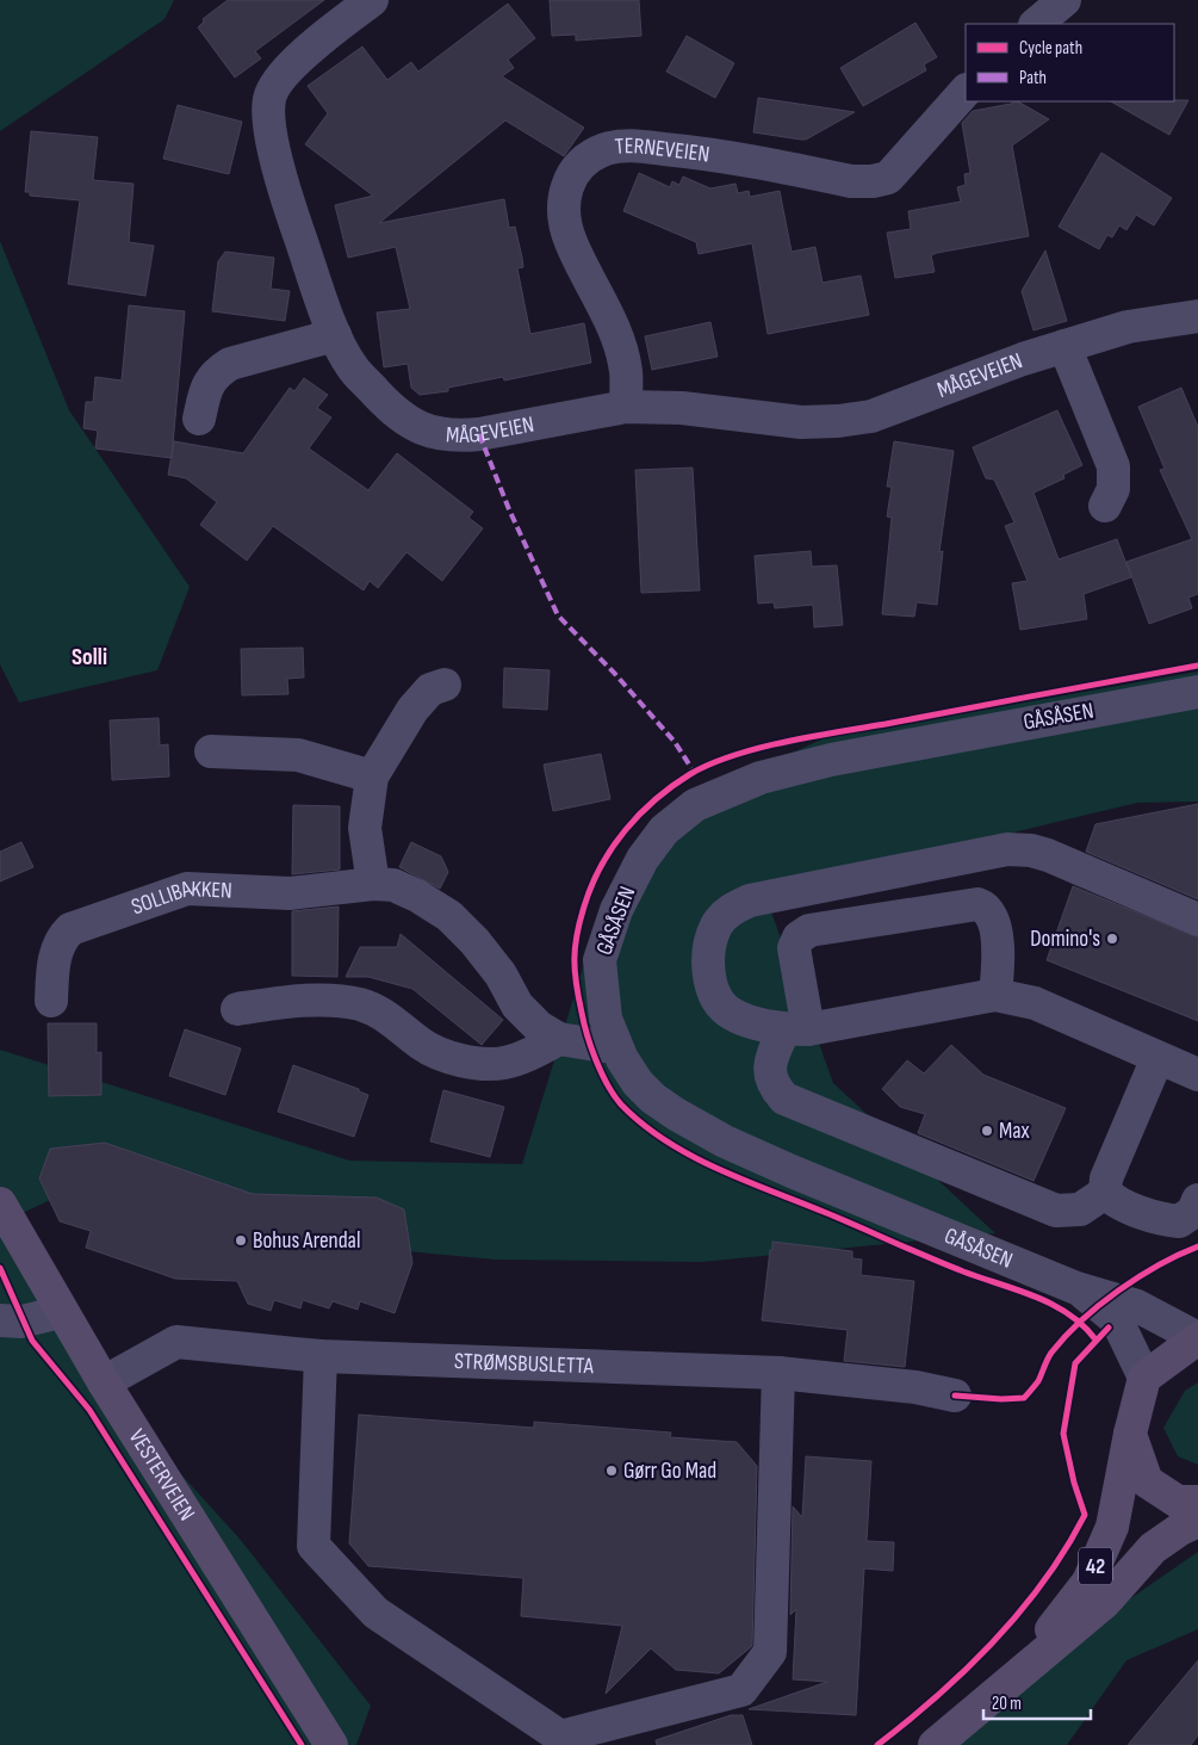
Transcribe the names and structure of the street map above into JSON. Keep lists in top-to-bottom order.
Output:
{
  "streets": {
    "main road": ["VESTERVEIEN", "42"],
    "street": [
      "TERNEVEIEN",
      "MÅGEVEIEN",
      "GÅSÅSEN",
      "SOLLIBAKKEN",
      "STRØMSBUSLETTA"
    ]
  },
  "crossings": [
    ["TERNEVEIEN", "MÅGEVEIEN"],
    ["GÅSÅSEN", "SOLLIBAKKEN"],
    ["GÅSÅSEN", "42"],
    ["STRØMSBUSLETTA", "VESTERVEIEN"]
  ],
  "districts": ["Solli"],
  "places": [
    "Domino's",
    "Max",
    "Bohus Arendal",
    "Gørr Go Mad"
  ],
  "legend": ["Cycle path", "Path"],
  "scale_bar": "20 m"
}
